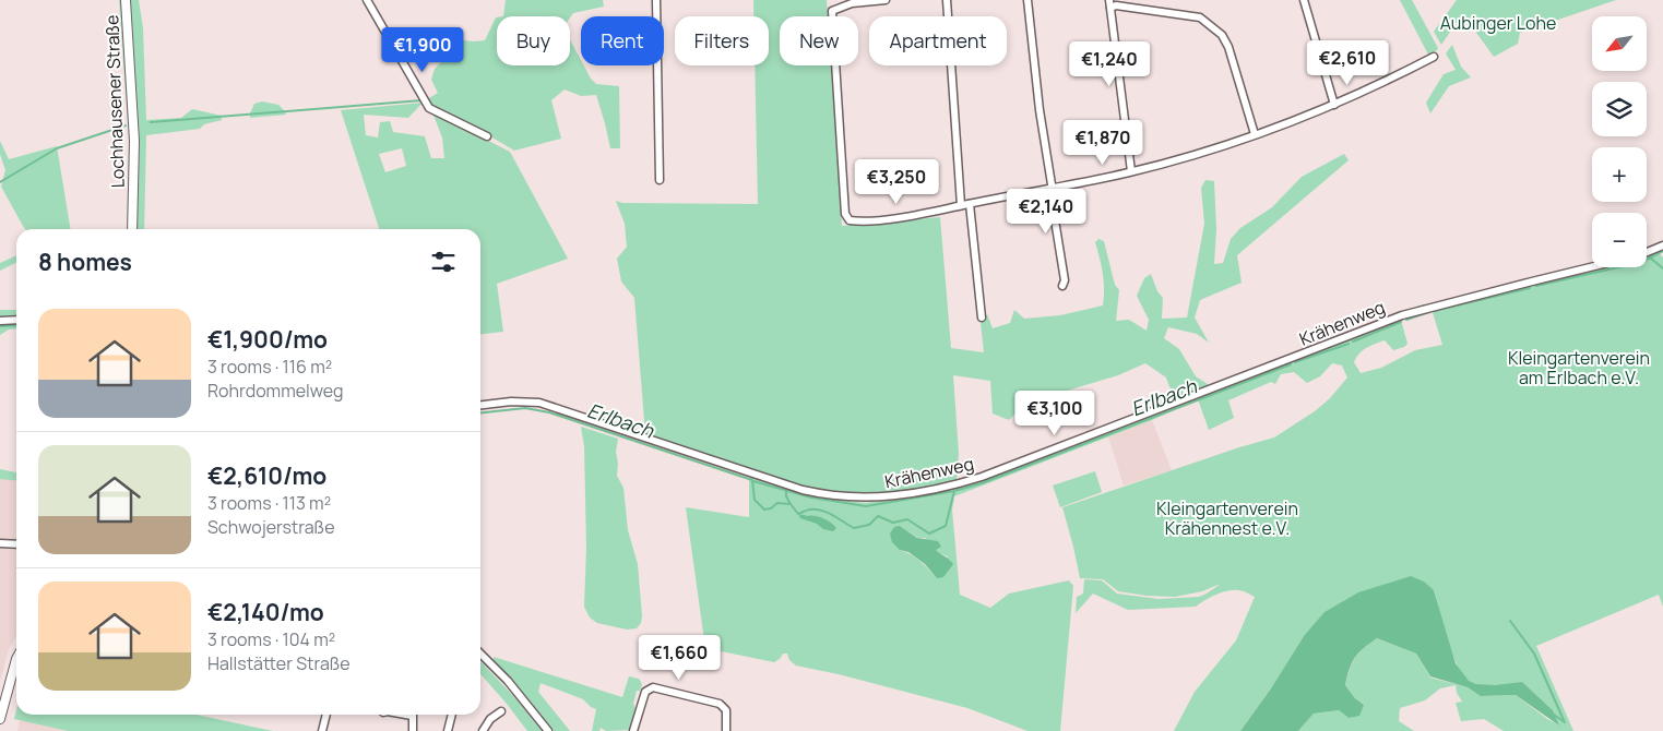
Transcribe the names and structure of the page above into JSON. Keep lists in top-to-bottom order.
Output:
{
  "streets": {
    "main road": ["Lochhausener Straße"],
    "street": ["Krähenweg"]
  },
  "water": ["Erlbach"],
  "parks": ["Aubinger Lohe", "Kleingartenverein am Erlbach e.V.", "Kleingartenverein Krähennest e.V."],
  "north": "bottom left",
  "page": {
    "map_buttons": ["+", "−"],
    "chip": [
      "Buy",
      "Rent",
      "Filters",
      "New",
      "Apartment"
    ],
    "price": [
      "€1,900",
      "€2,610",
      "€1,240",
      "€1,870",
      "€3,250",
      "€2,140",
      "€3,100",
      "€1,660"
    ],
    "heading": "8 homes",
    "list": [
      {
        "name": "€1,900/mo",
        "note": "3 rooms · 116 m² · Rohrdommelweg"
      },
      {
        "name": "€2,610/mo",
        "note": "3 rooms · 113 m² · Schwojerstraße"
      },
      {
        "name": "€2,140/mo",
        "note": "3 rooms · 104 m² · Hallstätter Straße"
      }
    ]
  }
}
